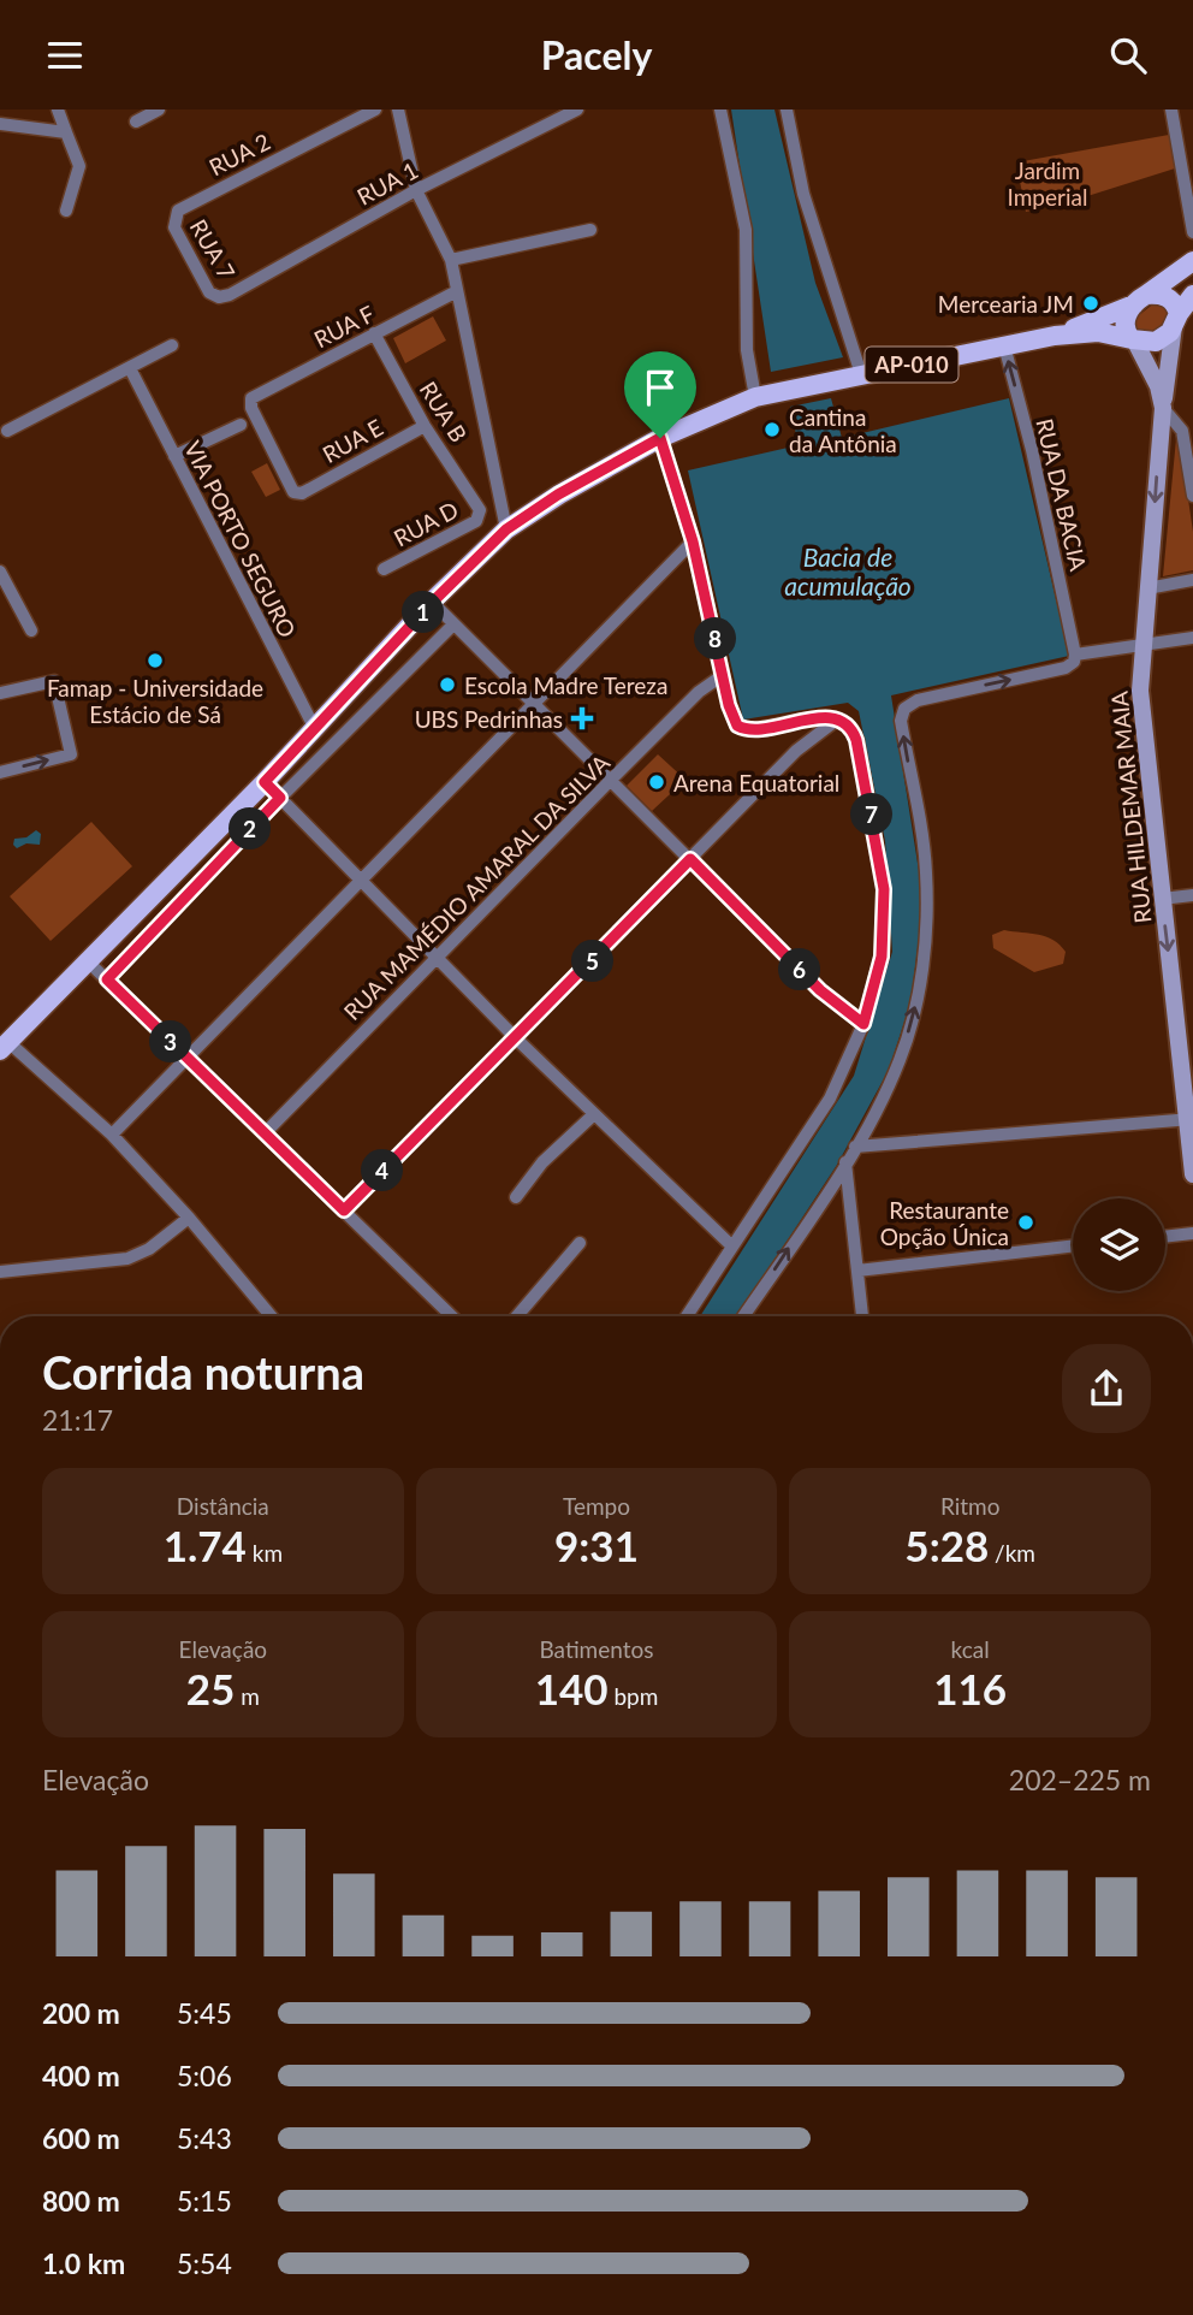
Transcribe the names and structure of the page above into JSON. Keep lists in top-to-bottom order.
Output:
{
  "streets": {
    "main road": ["AP-010", "RUA HILDEMAR MAIA"],
    "street": [
      "RUA 2",
      "RUA 1",
      "RUA 7",
      "RUA F",
      "RUA B",
      "RUA E",
      "RUA DA BACIA",
      "RUA D",
      "VIA PORTO SEGURO",
      "RUA MAMÉDIO AMARAL DA SILVA"
    ]
  },
  "crossings": [
    ["RUA 2", "RUA 7"],
    ["RUA 1", "RUA 7"],
    ["RUA F", "RUA B"],
    ["RUA F", "RUA E"],
    ["AP-010", "RUA DA BACIA"],
    ["AP-010", "VIA PORTO SEGURO"],
    ["AP-010", "RUA HILDEMAR MAIA"],
    ["RUA B", "RUA E"],
    ["RUA B", "RUA D"]
  ],
  "one_way": ["RUA DA BACIA", "RUA HILDEMAR MAIA"],
  "water": ["Bacia de acumulação"],
  "parks": ["Jardim Imperial"],
  "places": {
    "other": [
      "Mercearia JM",
      "Cantina da Antônia",
      "Famap - Universidade Estácio de Sá",
      "Escola Madre Tereza",
      "Arena Equatorial",
      "Restaurante Opção Única"
    ],
    "health": ["UBS Pedrinhas"]
  },
  "page": {
    "header": "Pacely",
    "pins": [
      "1",
      "8",
      "7",
      "2",
      "5",
      "6",
      "3",
      "4"
    ],
    "heading": ["Corrida noturna", "21:17"],
    "stats": [
      ["Distância", "1.74 km"],
      ["Tempo", "9:31"],
      ["Ritmo", "5:28 /km"],
      ["Elevação", "25 m"],
      ["Batimentos", "140 bpm"],
      ["kcal", "116"]
    ],
    "chart": ["Elevação", "202–225 m"],
    "list": [
      {
        "name": "200 m",
        "note": "5:45"
      },
      {
        "name": "400 m",
        "note": "5:06"
      },
      {
        "name": "600 m",
        "note": "5:43"
      },
      {
        "name": "800 m",
        "note": "5:15"
      },
      {
        "name": "1.0 km",
        "note": "5:54"
      }
    ]
  }
}
